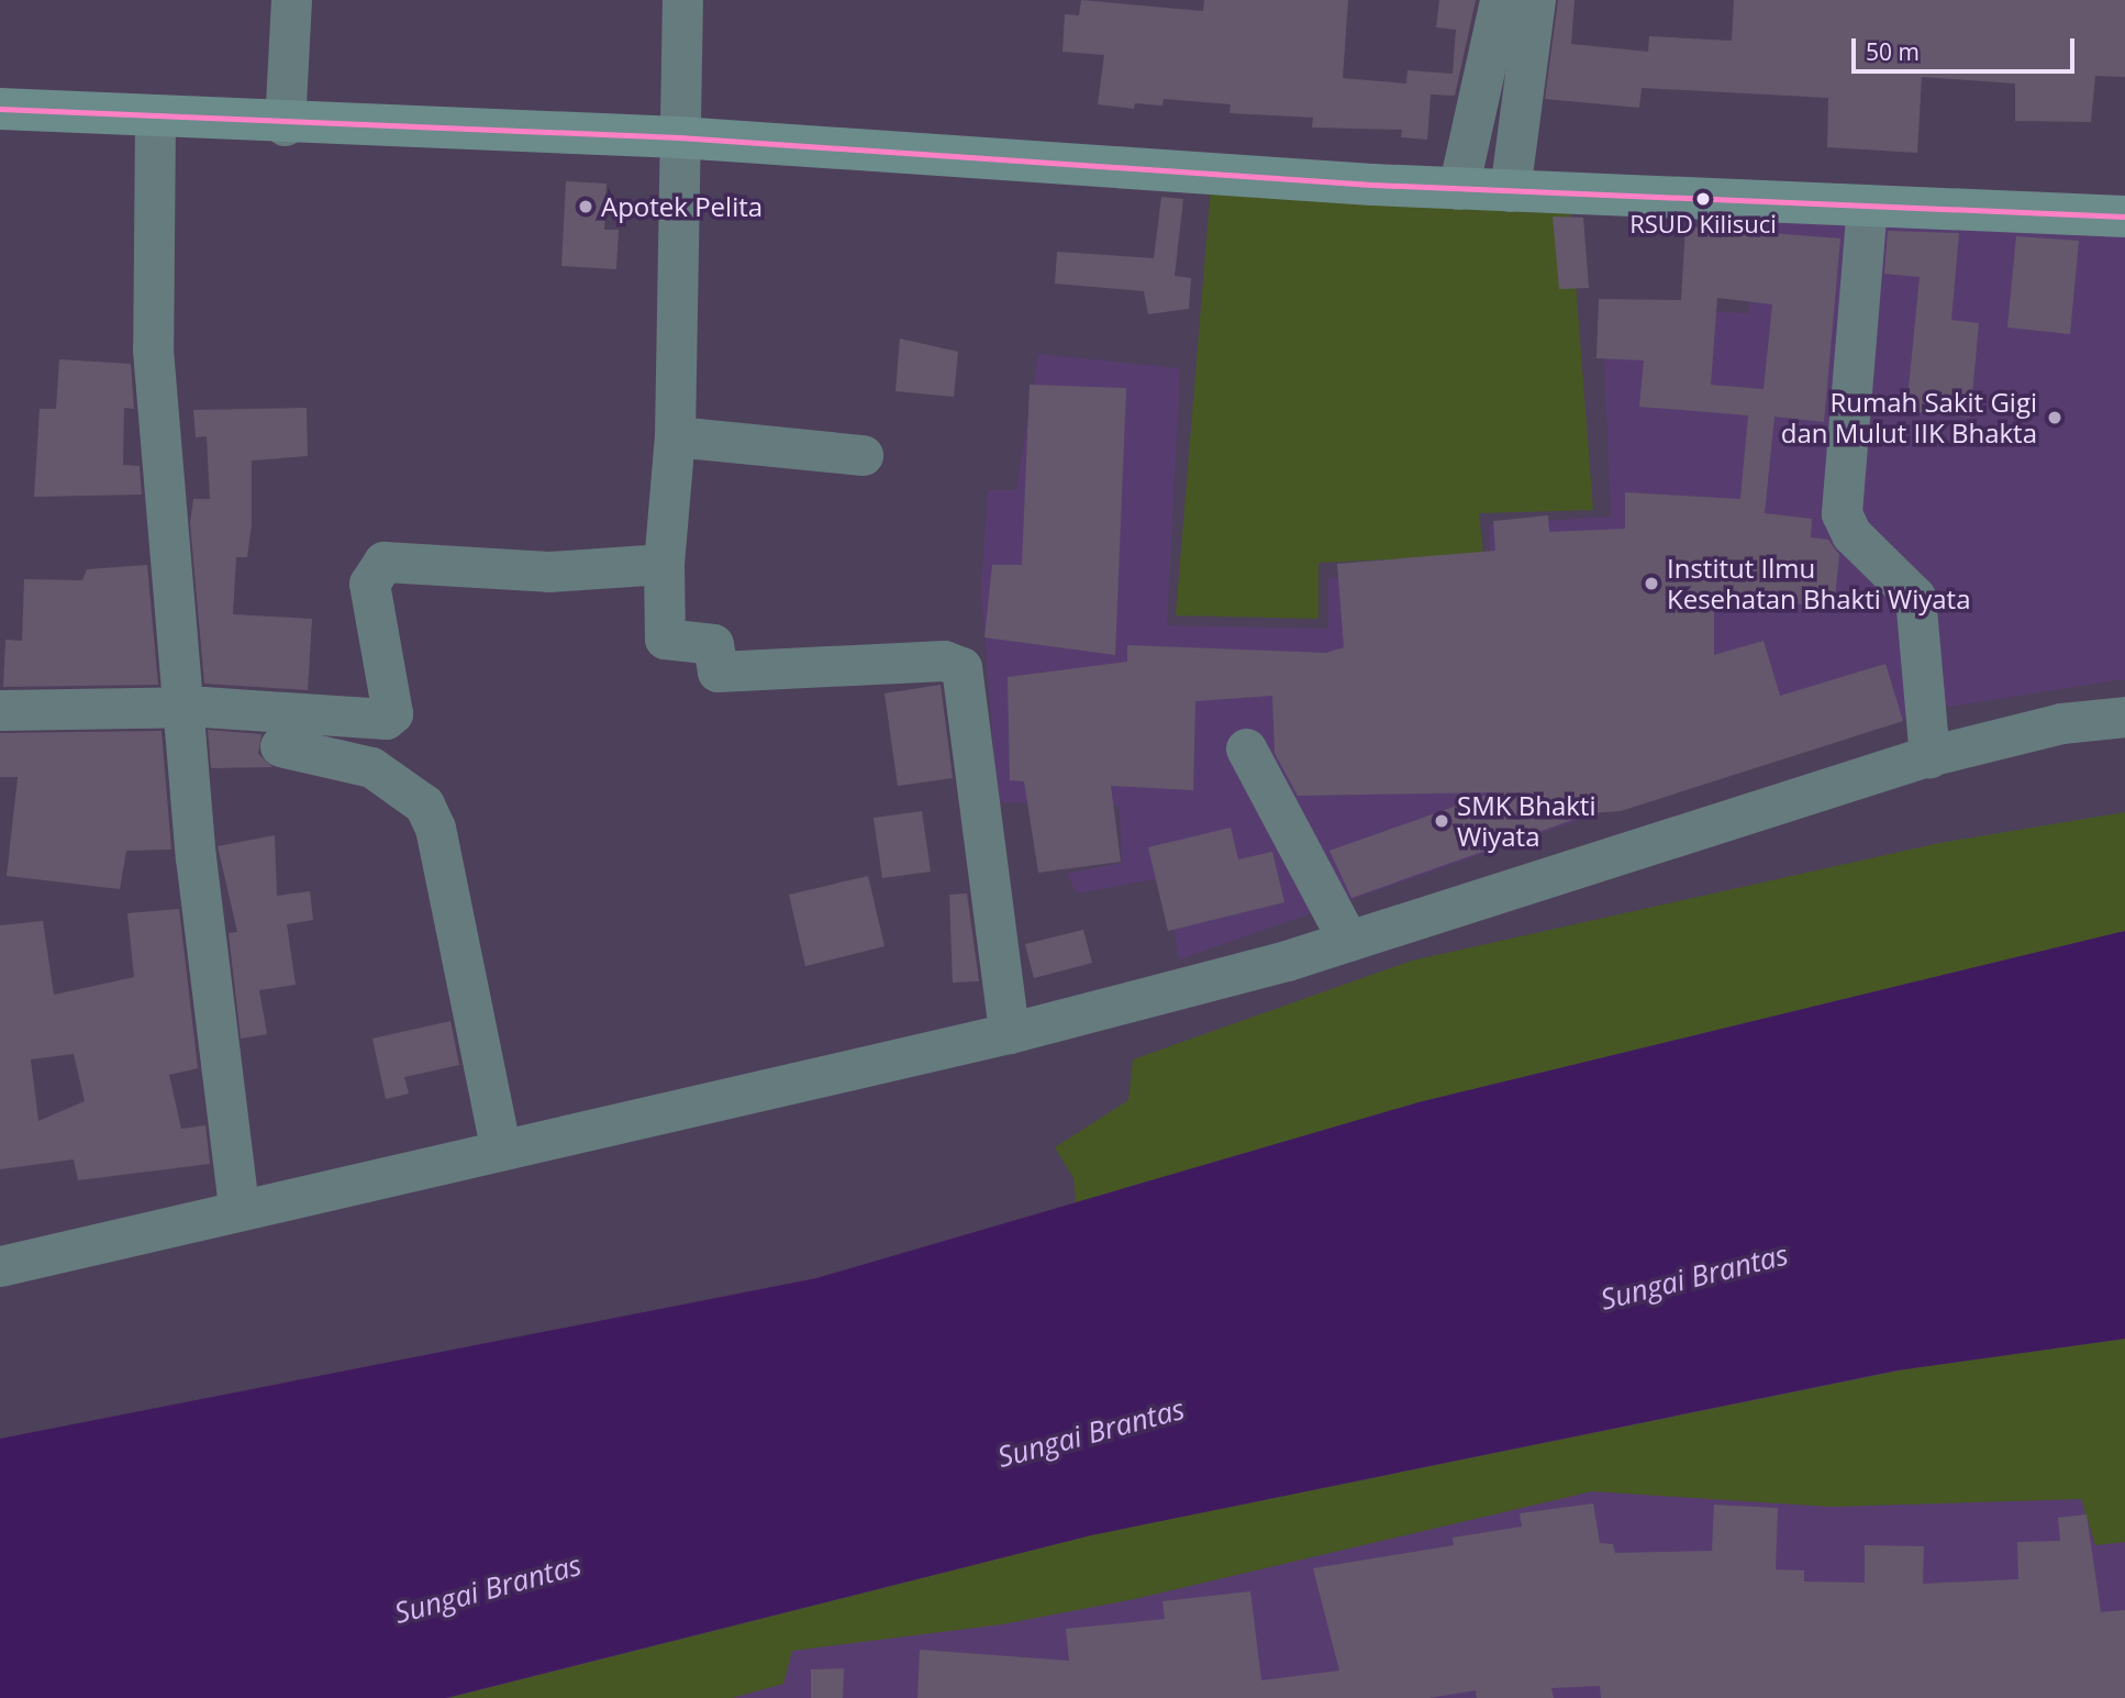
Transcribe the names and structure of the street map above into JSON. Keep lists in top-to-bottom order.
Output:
{
  "water": ["Sungai Brantas"],
  "places": [
    "RSUD Kilisuci",
    "Apotek Pelita",
    "Rumah Sakit Gigi dan Mulut IIK Bhakta",
    "Institut Ilmu Kesehatan Bhakti Wiyata",
    "SMK Bhakti Wiyata"
  ],
  "scale_bar": "50 m"
}
